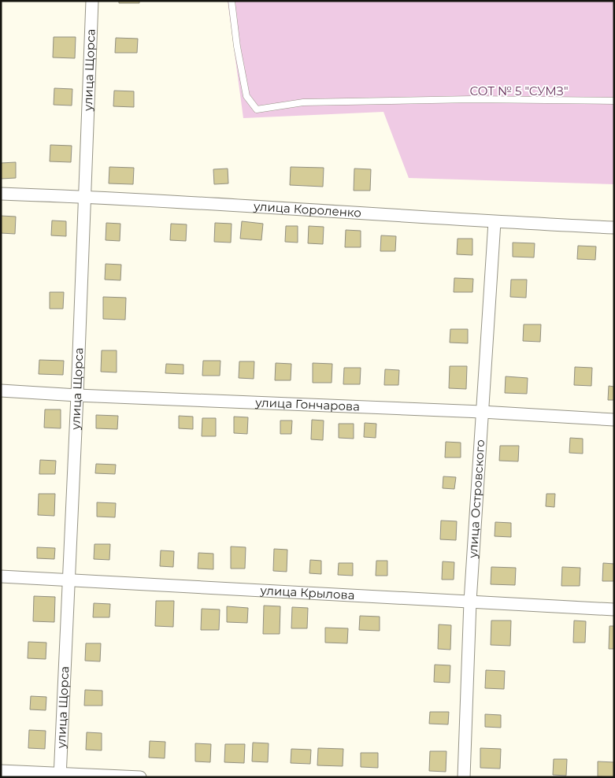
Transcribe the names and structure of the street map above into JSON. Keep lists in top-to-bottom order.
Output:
{
  "streets": {
    "street": [
      "улица Щорса",
      "улица Короленко",
      "улица Гончарова",
      "улица Островского",
      "улица Крылова"
    ]
  },
  "crossings": [
    ["улица Щорса", "улица Короленко"],
    ["улица Щорса", "улица Гончарова"],
    ["улица Щорса", "улица Крылова"],
    ["улица Короленко", "улица Островского"],
    ["улица Гончарова", "улица Островского"],
    ["улица Островского", "улица Крылова"]
  ],
  "parks": ["СОТ № 5 \"СУМЗ\""]
}
